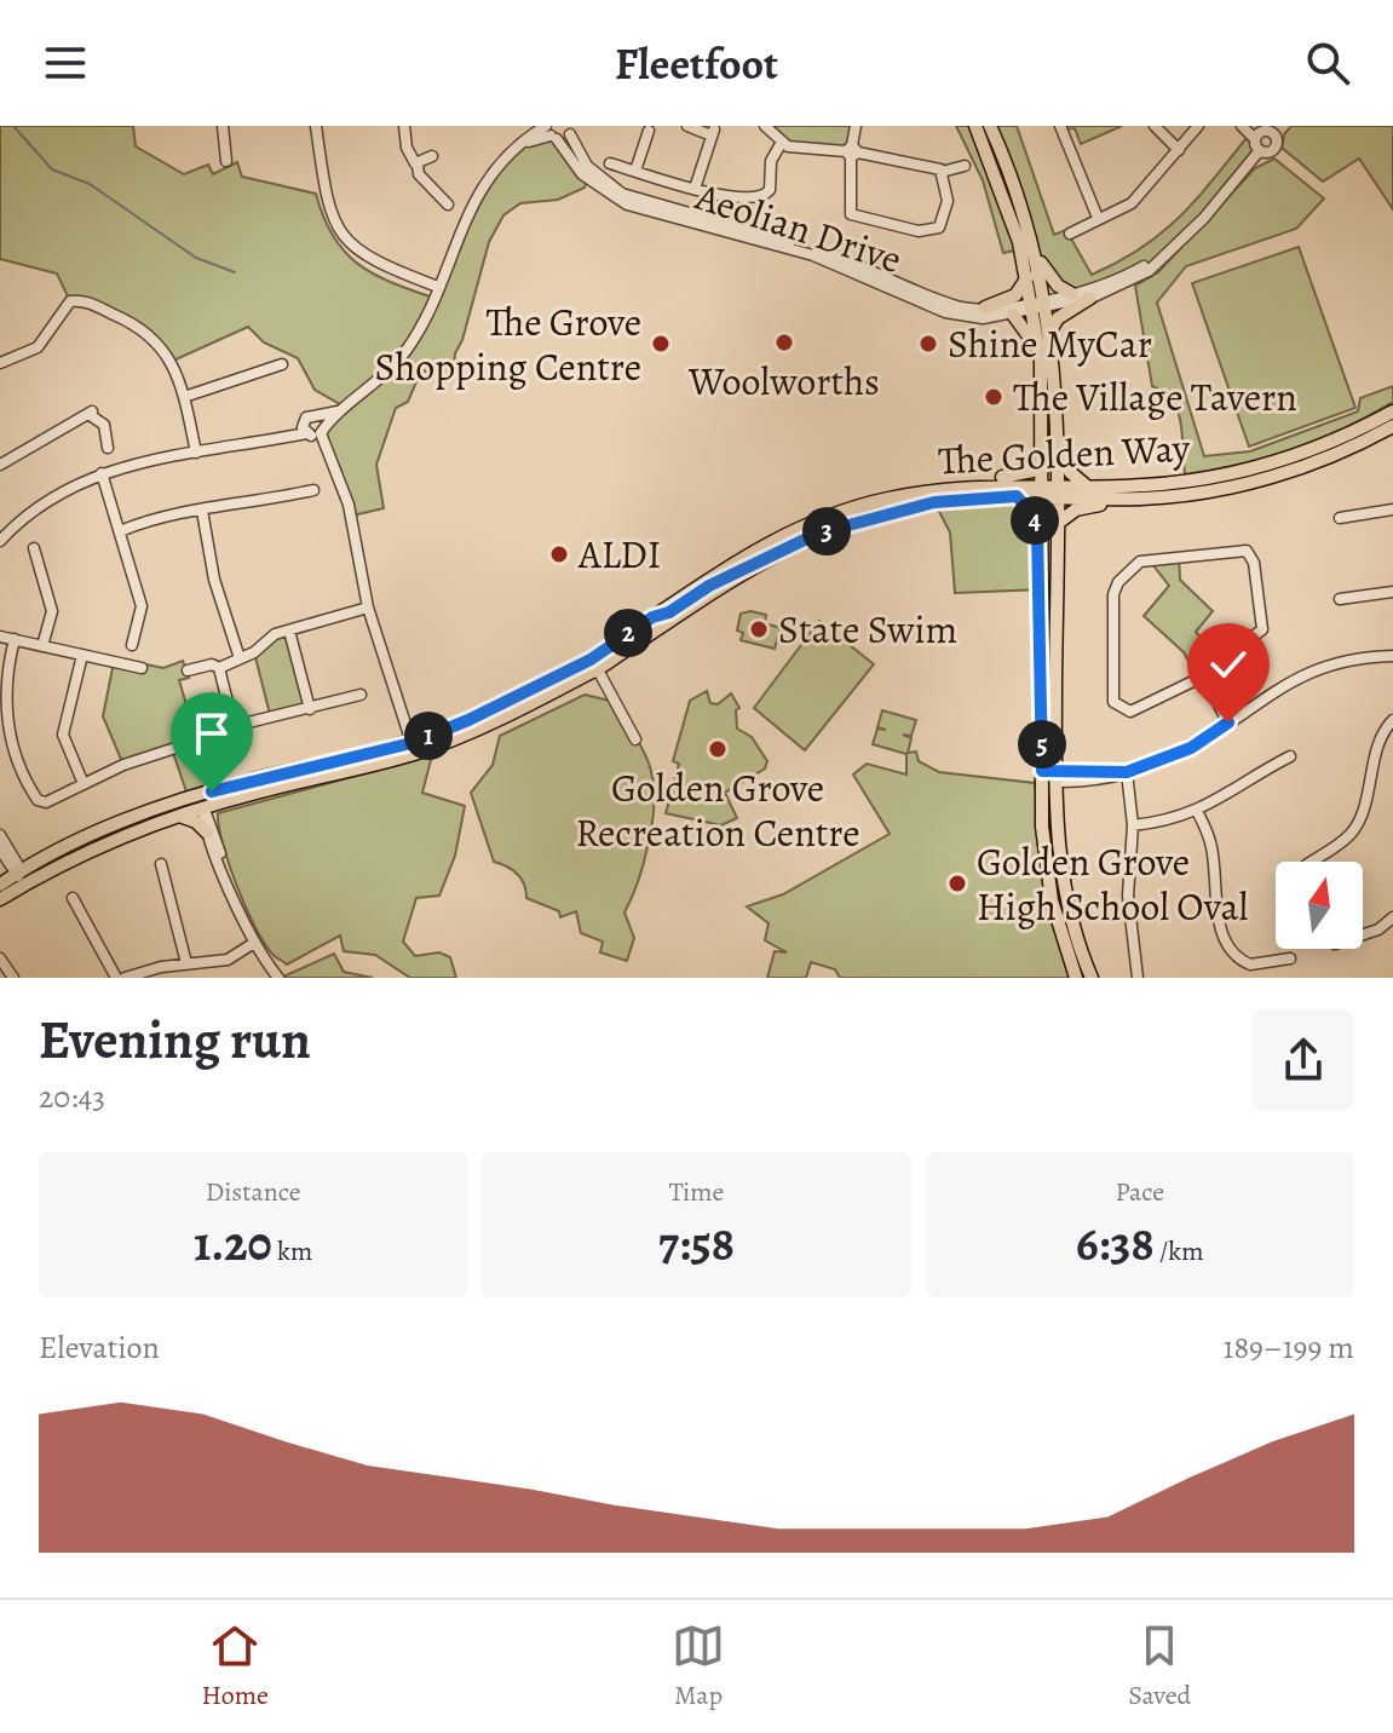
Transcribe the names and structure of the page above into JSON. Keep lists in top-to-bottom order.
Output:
{
  "streets": {
    "main road": ["The Golden Way"],
    "street": ["Aeolian Drive"]
  },
  "places": [
    "Woolworths",
    "The Grove Shopping Centre",
    "Shine MyCar",
    "The Village Tavern",
    "ALDI",
    "State Swim",
    "Golden Grove Recreation Centre",
    "Golden Grove High School Oval"
  ],
  "north": "top",
  "page": {
    "header": "Fleetfoot",
    "pins": [
      "4",
      "3",
      "2",
      "1",
      "5"
    ],
    "heading": ["Evening run", "20:43"],
    "stats": [
      ["Distance", "1.20 km"],
      ["Time", "7:58"],
      ["Pace", "6:38 /km"]
    ],
    "chart": ["Elevation", "189–199 m"],
    "tabs": ["Home", "Map", "Saved"]
  }
}
